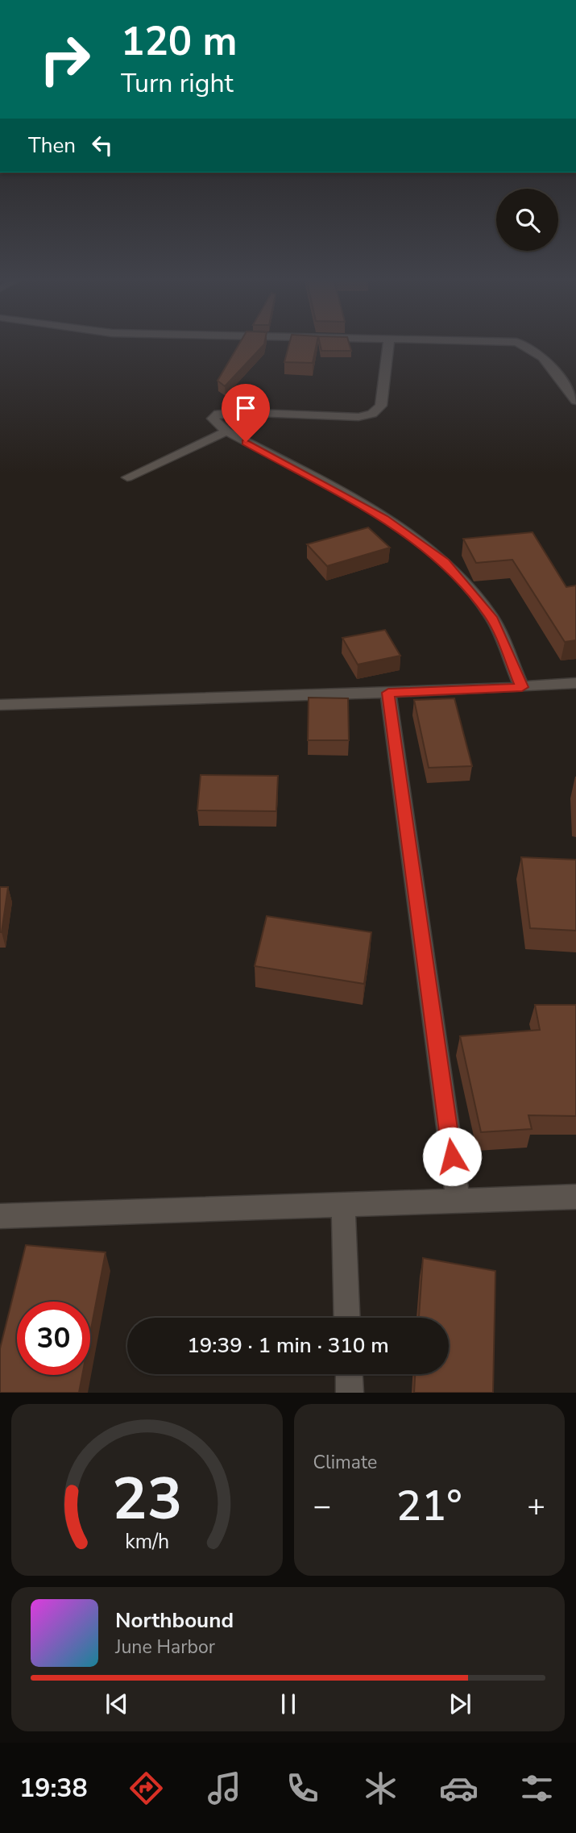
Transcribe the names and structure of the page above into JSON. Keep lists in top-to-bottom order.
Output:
{
  "page": {
    "turn": ["120 m", "Turn right"],
    "then": "Then",
    "limit": "30",
    "trip": "19:39 · 1 min · 310 m",
    "tile": "Climate",
    "heat": ["−", "21°", "+"],
    "song": ["Northbound", "June Harbor"],
    "tabs": "19:38",
    "gauge": ["23", "km/h"]
  }
}
